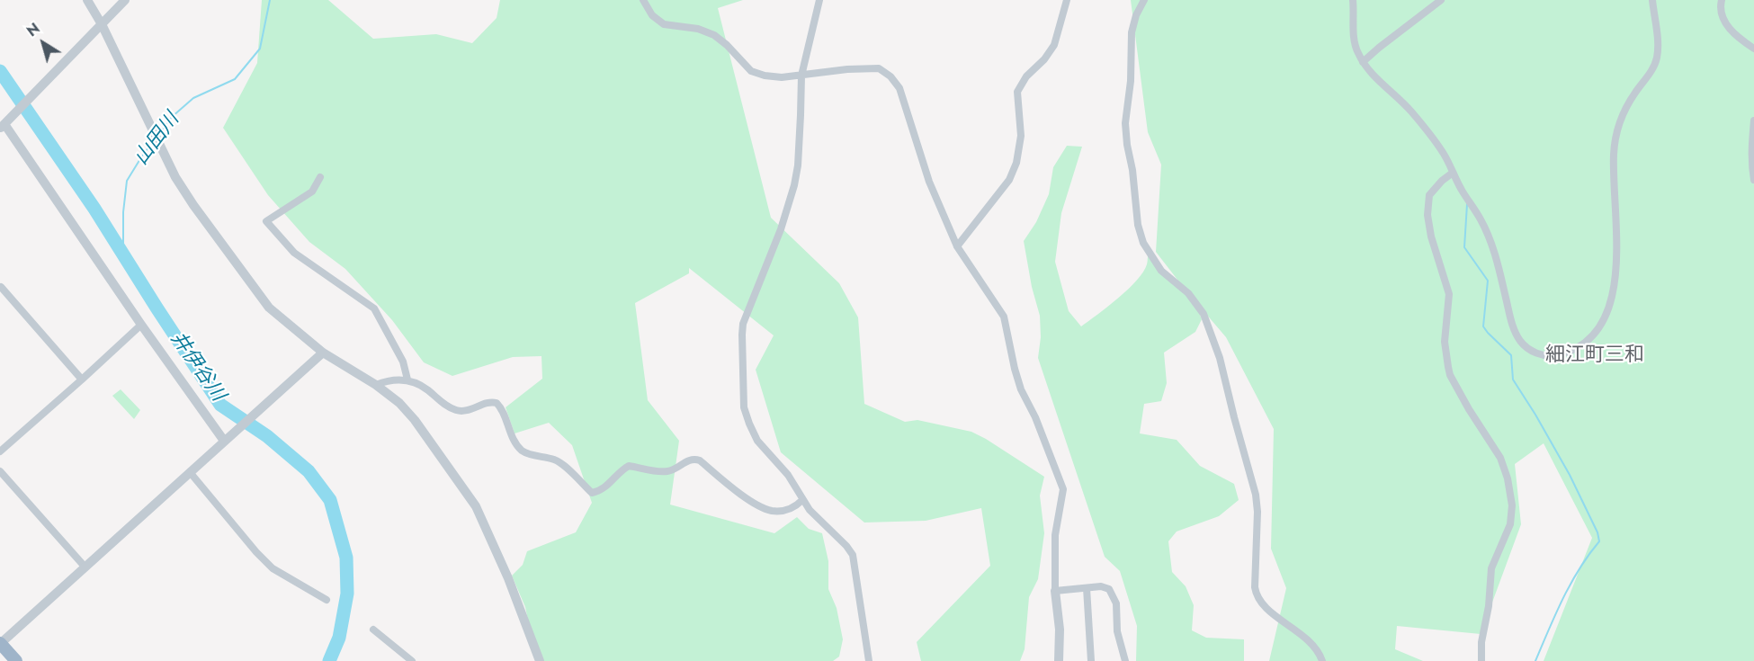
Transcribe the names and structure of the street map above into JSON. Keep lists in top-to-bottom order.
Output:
{
  "districts": ["細江町三和"],
  "water": ["山田川", "井伊谷川"],
  "north": "top left"
}
